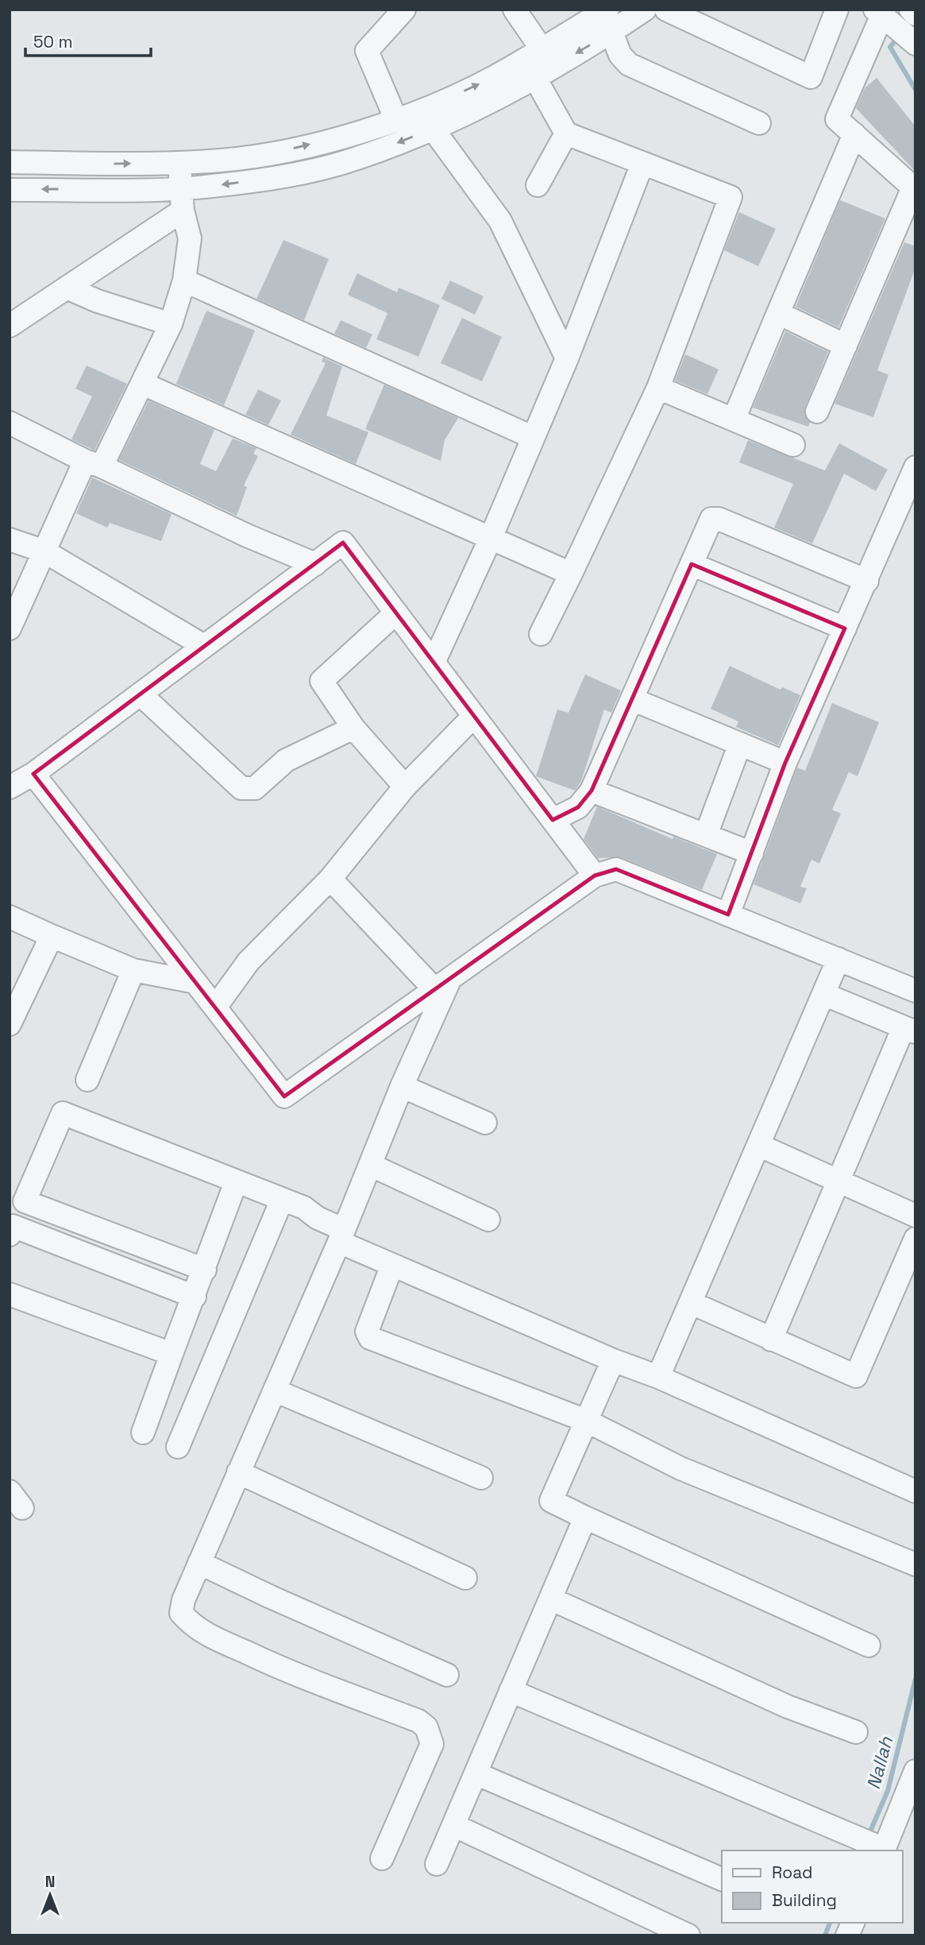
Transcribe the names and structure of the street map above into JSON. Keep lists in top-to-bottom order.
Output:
{
  "water": ["Nallah"],
  "legend": ["Road", "Building"],
  "scale_bar": "50 m",
  "north": "top"
}
